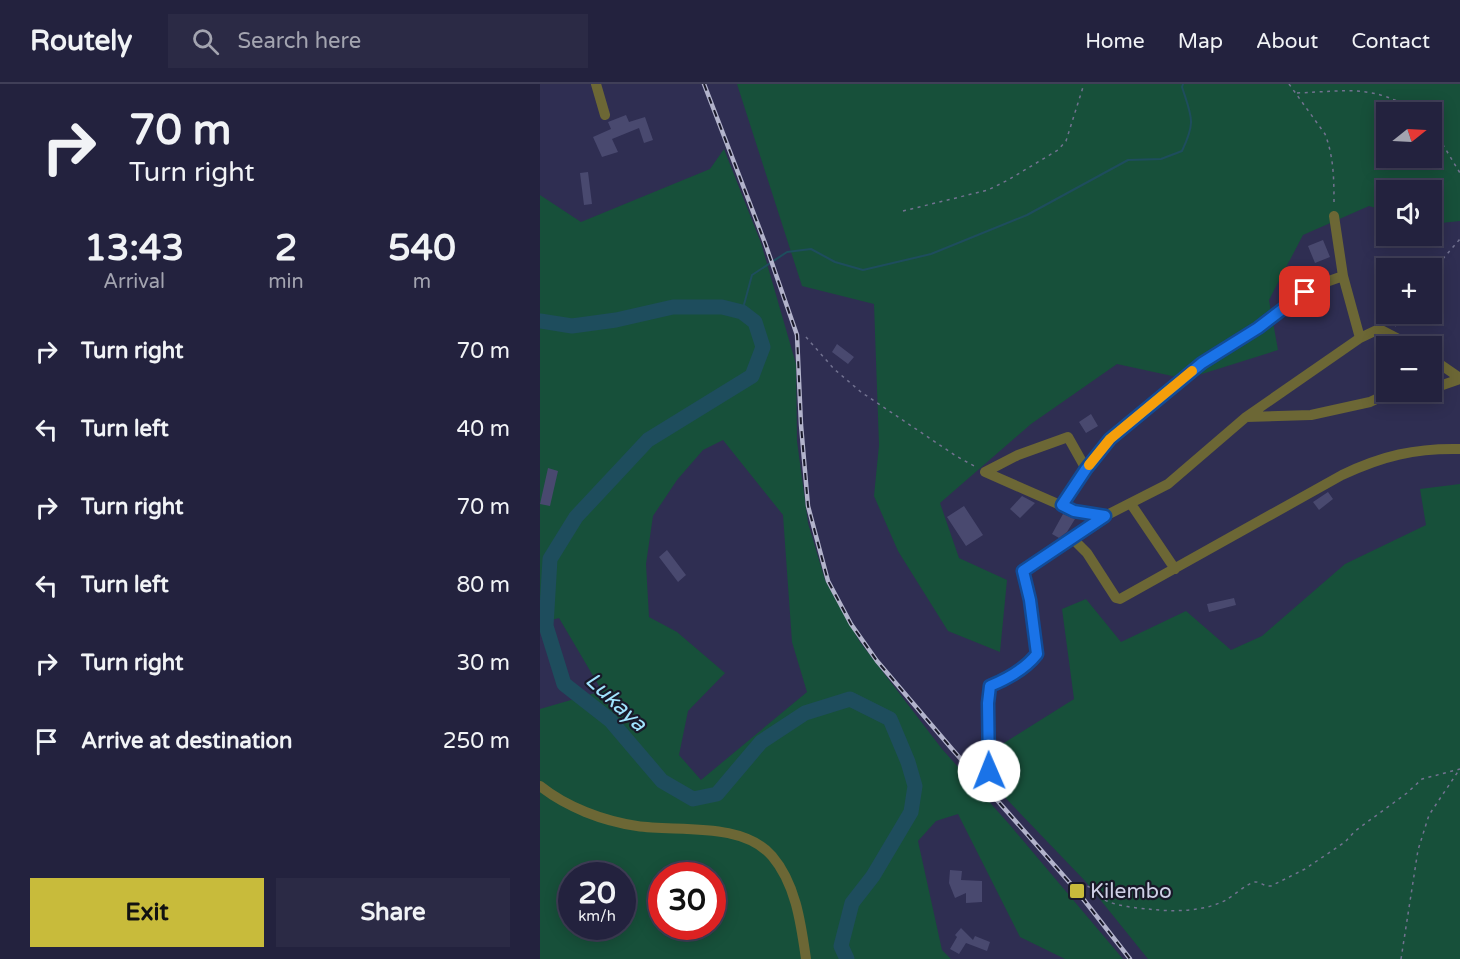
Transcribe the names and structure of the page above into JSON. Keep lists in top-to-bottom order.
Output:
{
  "water": ["Lukaya"],
  "places": {
    "transit": ["Kilembo"]
  },
  "north": "right",
  "page": {
    "header": "Routely",
    "search": "Search here",
    "nav": [
      "Home",
      "Map",
      "About",
      "Contact"
    ],
    "turn": ["70 m", "Turn right"],
    "map_buttons": ["+", "−"],
    "eta": [
      "13:43",
      "Arrival",
      "2",
      "min",
      "540",
      "m"
    ],
    "list": [
      {
        "name": "Turn right",
        "value": "70 m"
      },
      {
        "name": "Turn left",
        "value": "40 m"
      },
      {
        "name": "Turn right",
        "value": "70 m"
      },
      {
        "name": "Turn left",
        "value": "80 m"
      },
      {
        "name": "Turn right",
        "value": "30 m"
      },
      {
        "name": "Arrive at destination",
        "value": "250 m"
      }
    ],
    "speed": "20 km/h",
    "limit": "30",
    "buttons": ["Exit", "Share"]
  }
}
